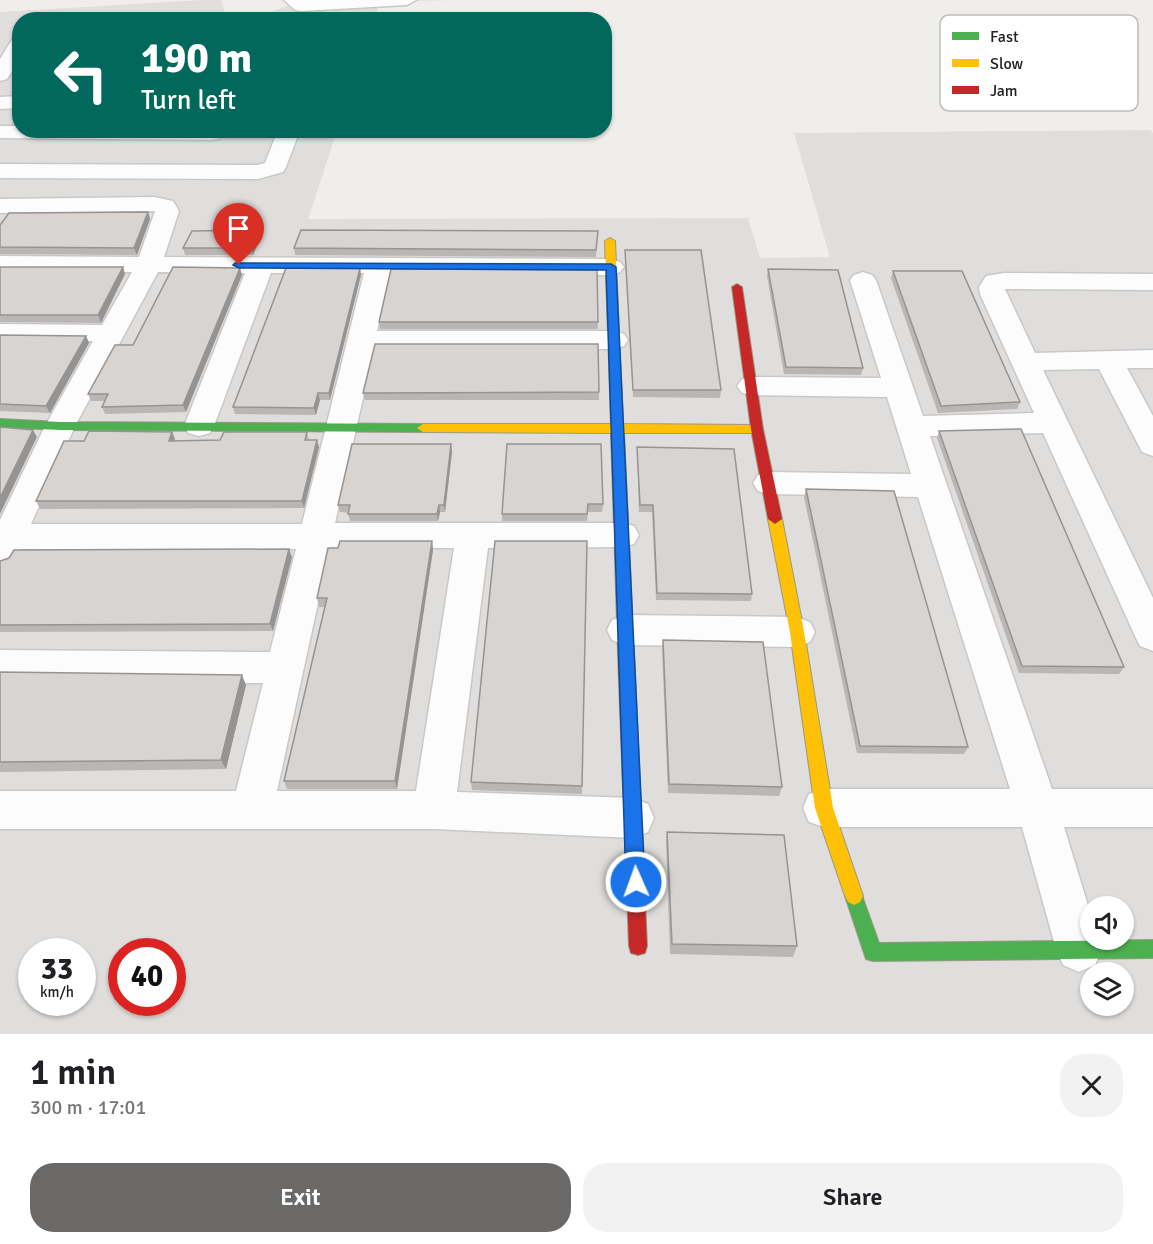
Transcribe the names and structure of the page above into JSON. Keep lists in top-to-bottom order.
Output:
{
  "legend": ["Fast", "Slow", "Jam"],
  "page": {
    "turn": ["190 m", "Turn left"],
    "speed": "33 km/h",
    "limit": "40",
    "heading": ["1 min", "300 m · 17:01"],
    "buttons": ["Exit", "Share"]
  }
}
